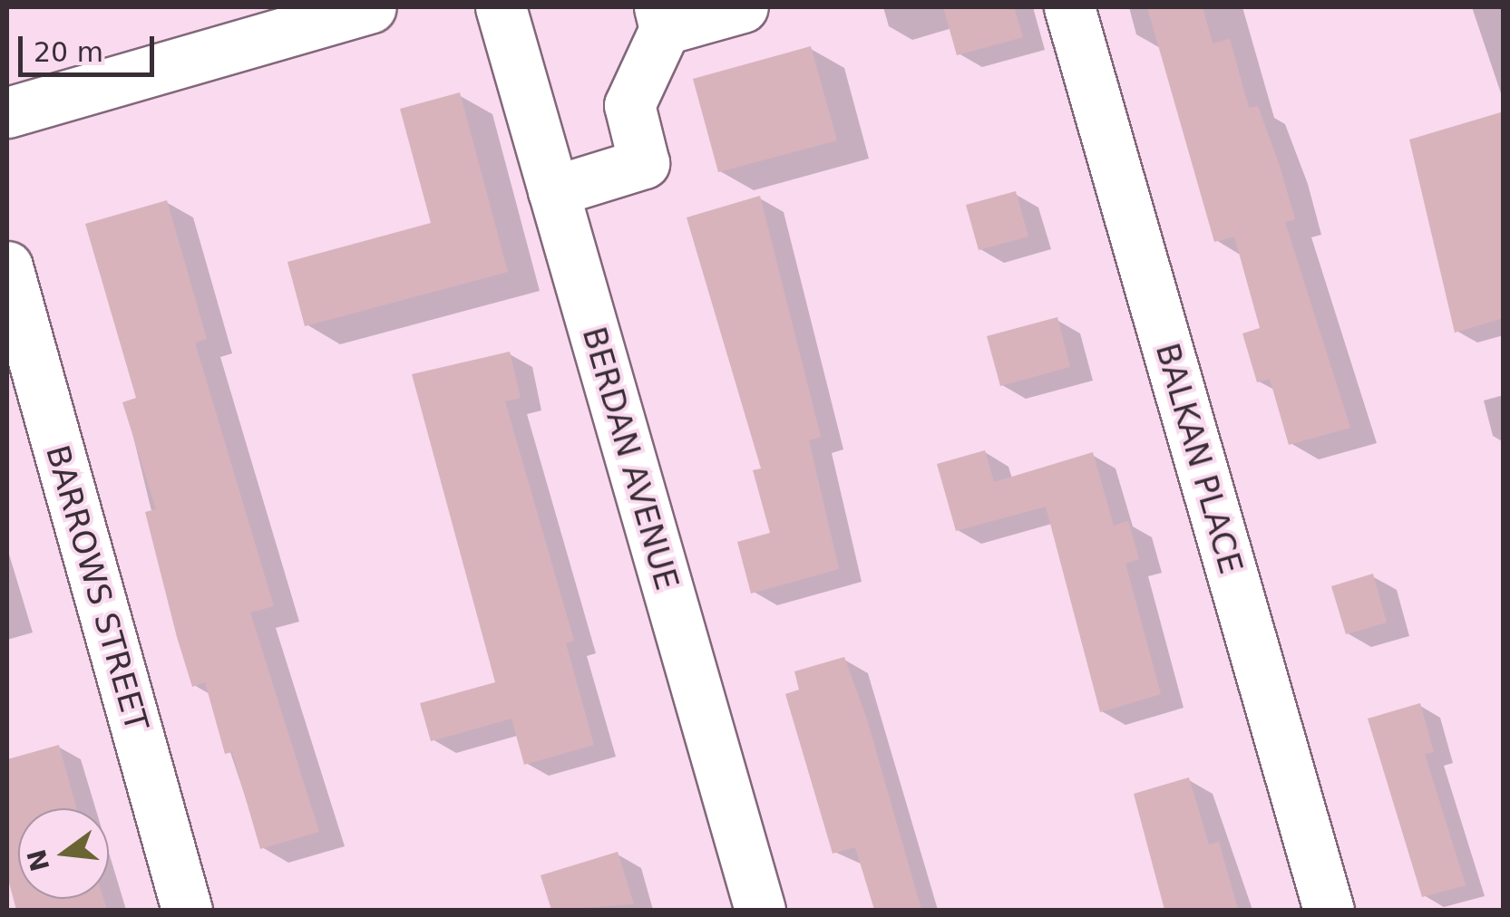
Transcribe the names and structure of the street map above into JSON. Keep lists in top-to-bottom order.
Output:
{
  "streets": {
    "street": ["BERDAN AVENUE", "BALKAN PLACE", "BARROWS STREET"]
  },
  "scale_bar": "20 m",
  "north": "left"
}
